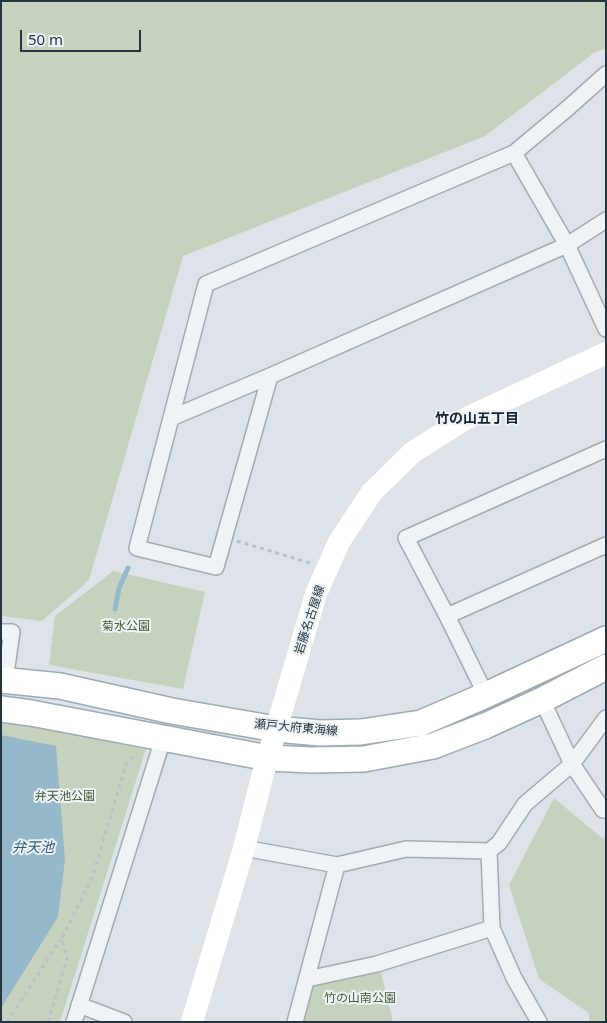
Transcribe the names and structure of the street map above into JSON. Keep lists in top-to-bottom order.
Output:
{
  "streets": {
    "main road": ["岩藤名古屋線", "瀬戸大府東海線"]
  },
  "crossings": [
    ["岩藤名古屋線", "瀬戸大府東海線"]
  ],
  "districts": ["竹の山五丁目"],
  "water": ["弁天池"],
  "parks": ["菊水公園", "弁天池公園", "竹の山南公園"],
  "scale_bar": "50 m"
}
